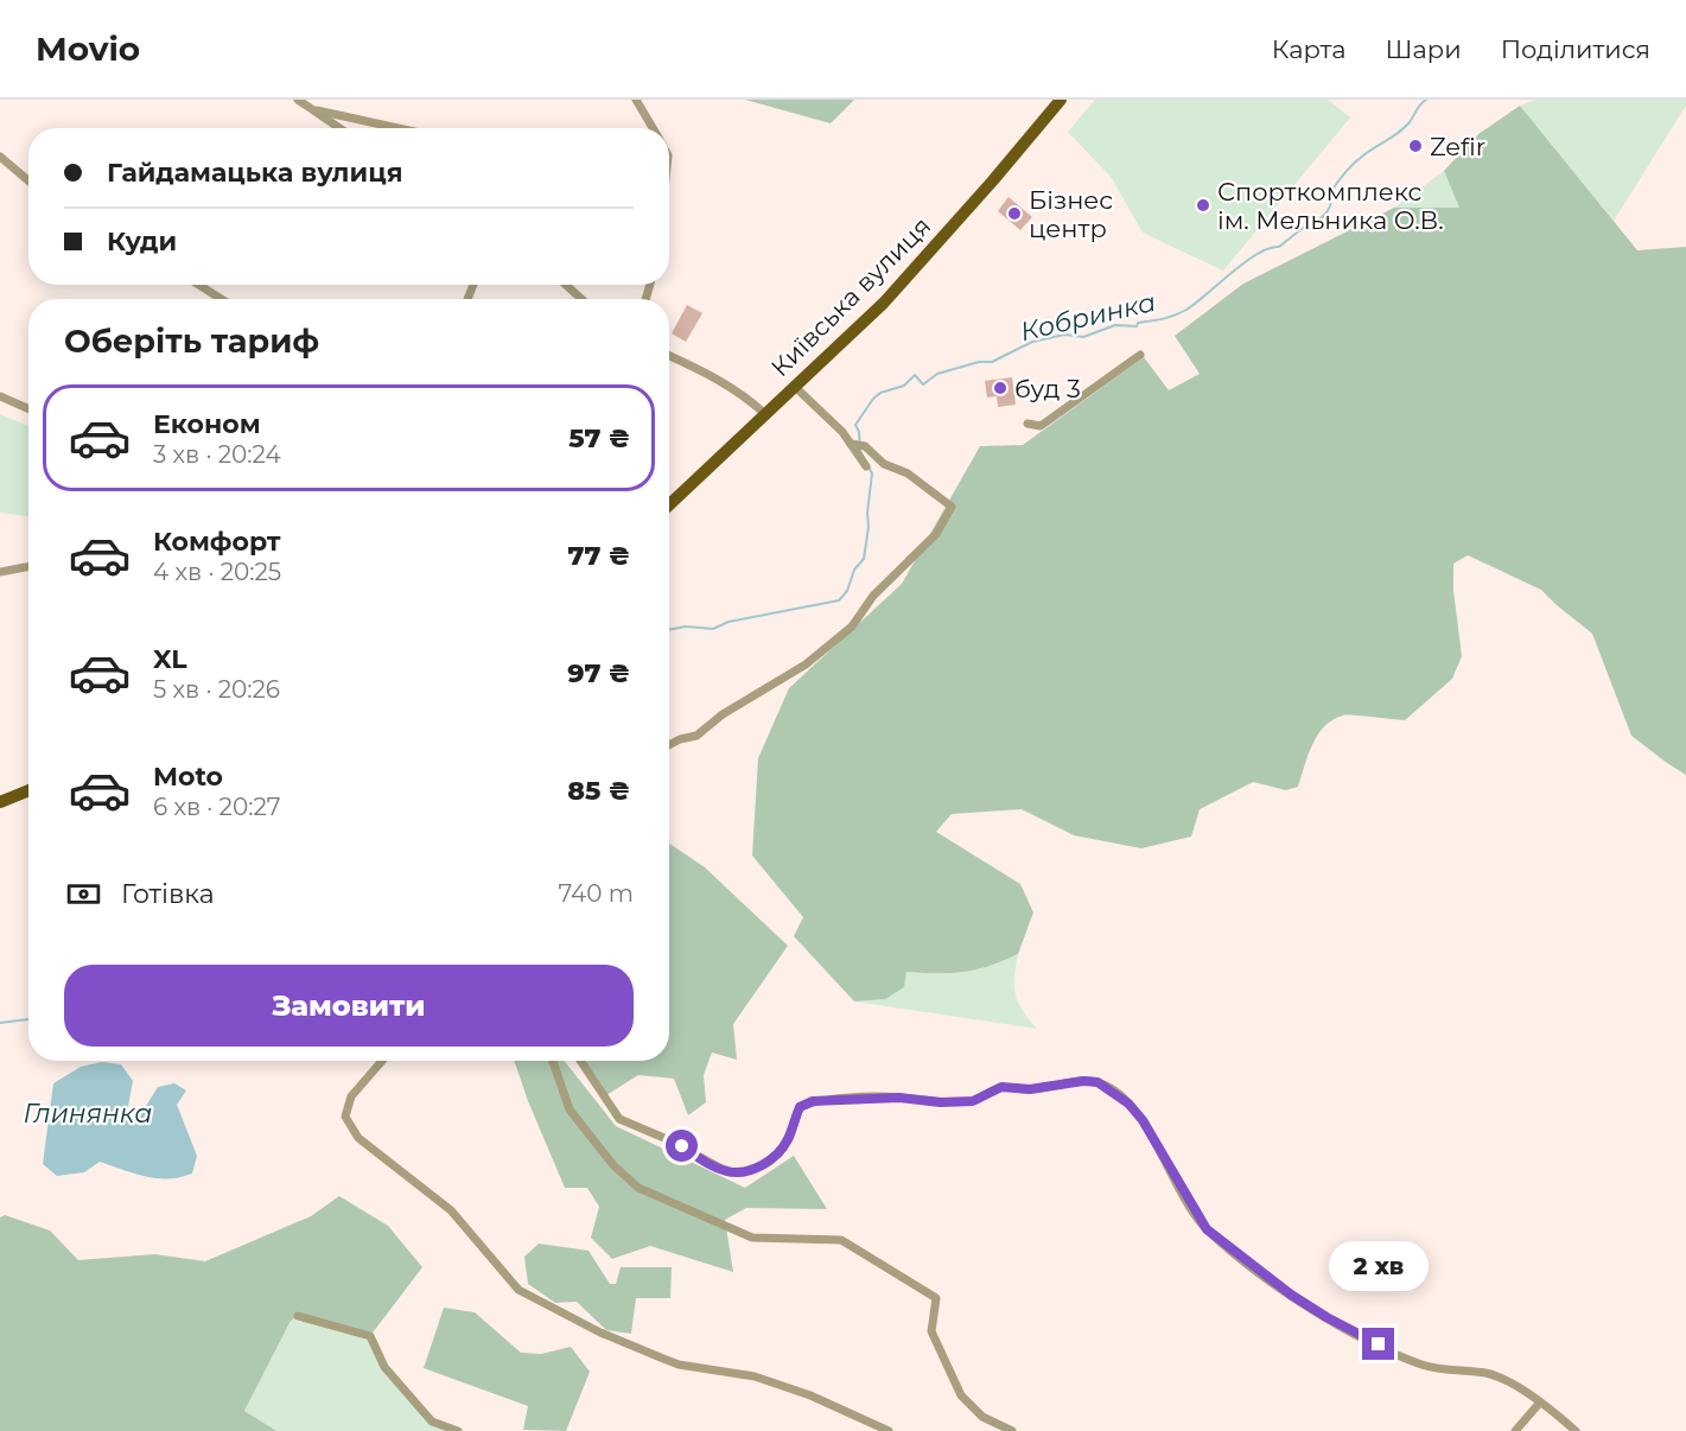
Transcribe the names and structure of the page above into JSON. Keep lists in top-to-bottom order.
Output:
{
  "streets": {
    "main road": ["Київська вулиця"]
  },
  "water": ["Кобринка", "Глинянка"],
  "places": [
    "Zefir",
    "Спорткомплекс ім. Мельника О.В.",
    "Бізнес центр",
    "буд 3"
  ],
  "page": {
    "header": "Movio",
    "nav": ["Карта", "Шари", "Поділитися"],
    "banner": ["Гайдамацька вулиця", "Куди"],
    "heading": "Оберіть тариф",
    "list": [
      {
        "name": "Економ",
        "note": "3 хв · 20:24",
        "value": "57 ₴"
      },
      {
        "name": "Комфорт",
        "note": "4 хв · 20:25",
        "value": "77 ₴"
      },
      {
        "name": "XL",
        "note": "5 хв · 20:26",
        "value": "97 ₴"
      },
      {
        "name": "Moto",
        "note": "6 хв · 20:27",
        "value": "85 ₴"
      }
    ],
    "pay": ["Готівка", "740 m"],
    "buttons": "Замовити",
    "bubble": "2 хв"
  }
}
